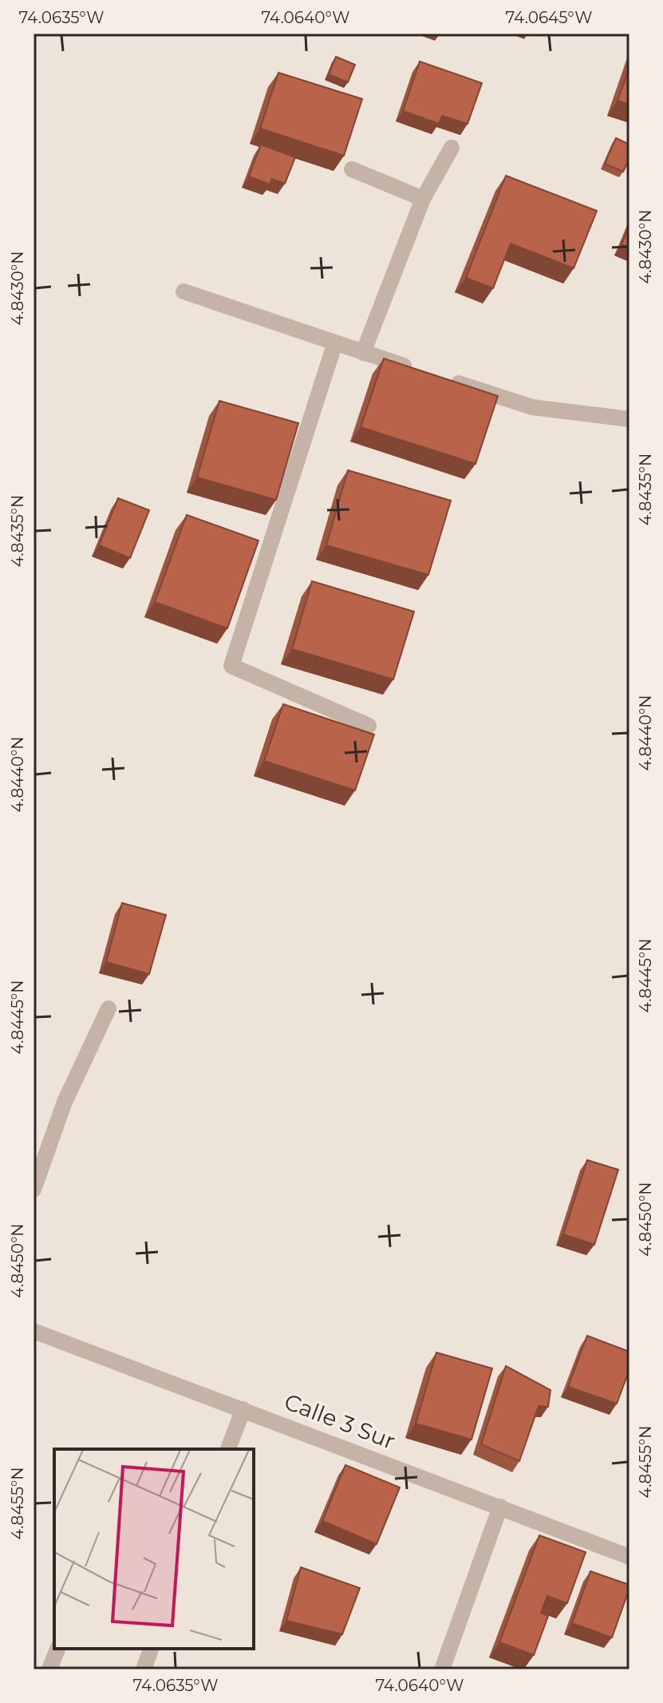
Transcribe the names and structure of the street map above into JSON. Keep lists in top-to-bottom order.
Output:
{
  "streets": {
    "street": ["Calle 3 Sur"]
  },
  "coordinates": [
    "74.0635°W",
    "74.0640°W",
    "74.0645°W",
    "4.8430°N",
    "4.8435°N",
    "4.8440°N",
    "4.8445°N",
    "4.8450°N",
    "4.8455°N"
  ]
}
